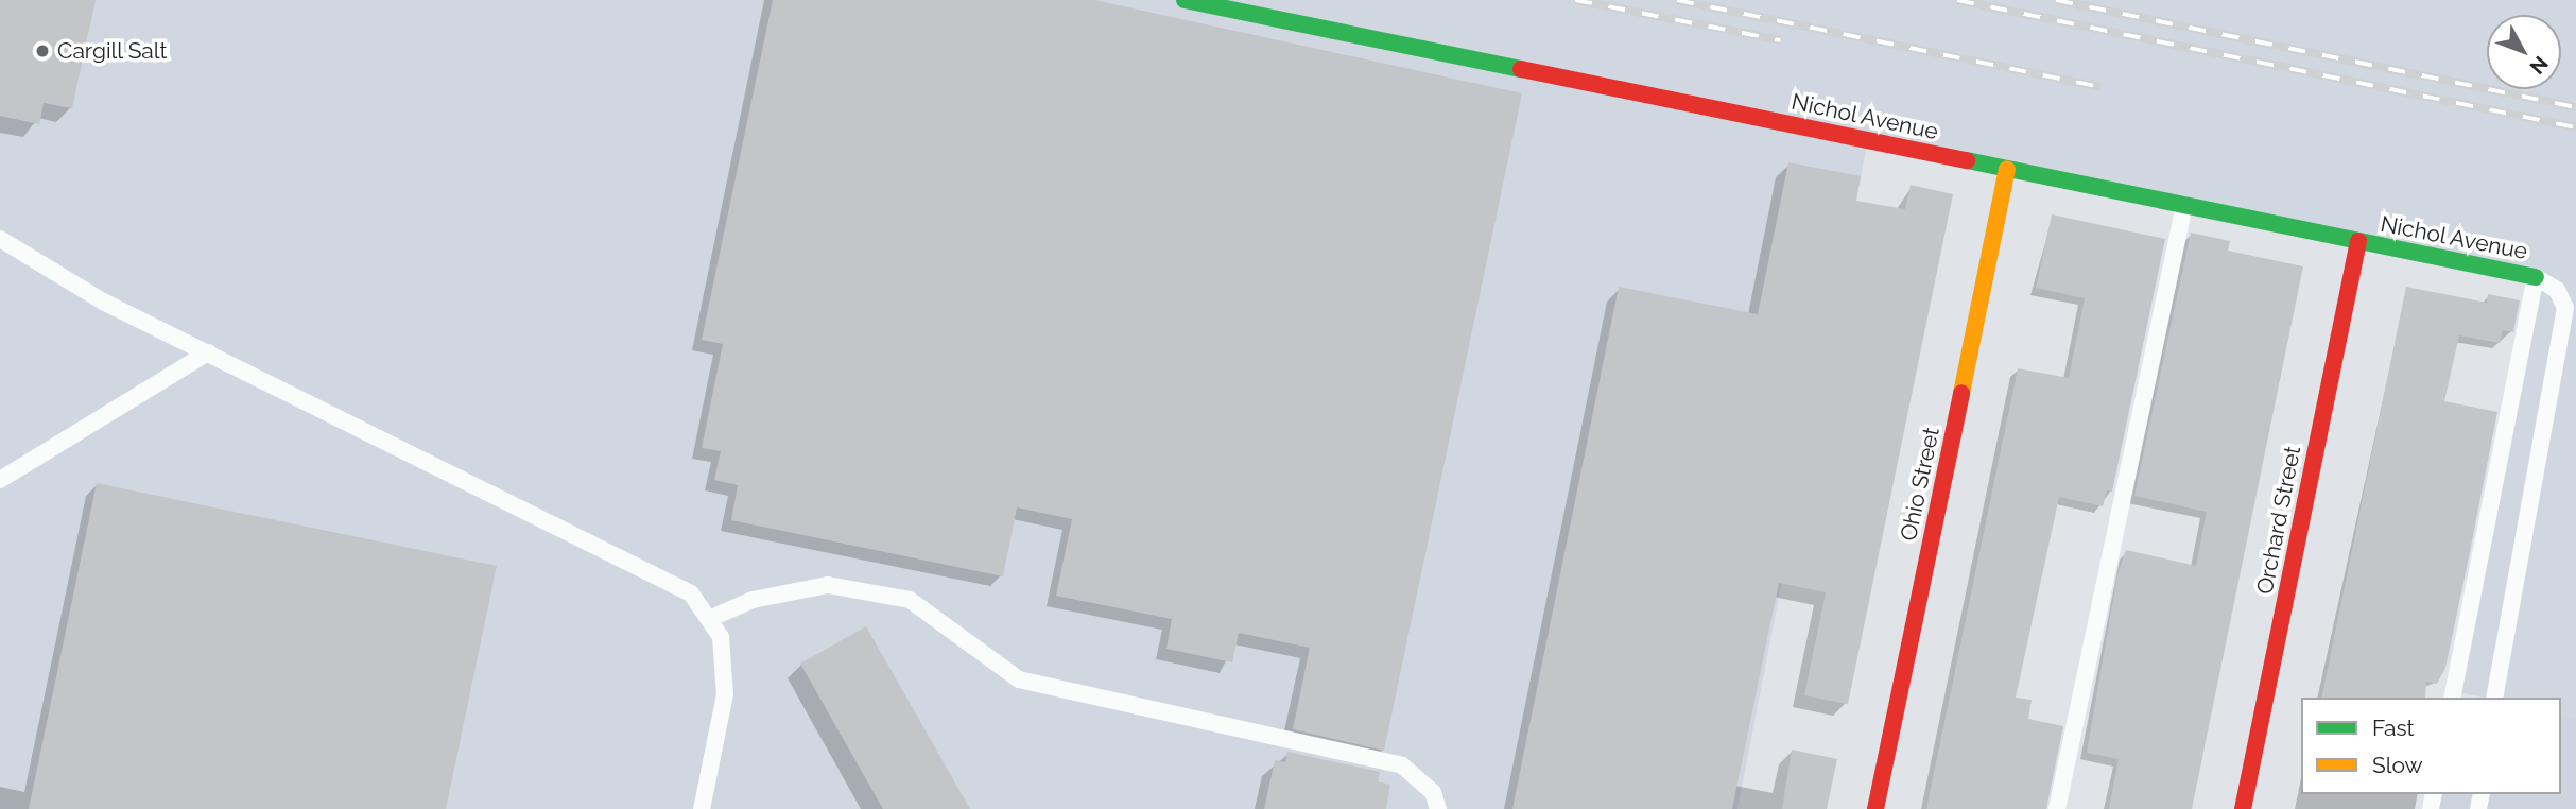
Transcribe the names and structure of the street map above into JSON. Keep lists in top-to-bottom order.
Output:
{
  "streets": {
    "street": ["Nichol Avenue", "Ohio Street", "Orchard Street"]
  },
  "crossings": [
    ["Nichol Avenue", "Ohio Street"],
    ["Nichol Avenue", "Orchard Street"]
  ],
  "places": ["Cargill Salt"],
  "legend": ["Fast", "Slow"],
  "north": "bottom right"
}
